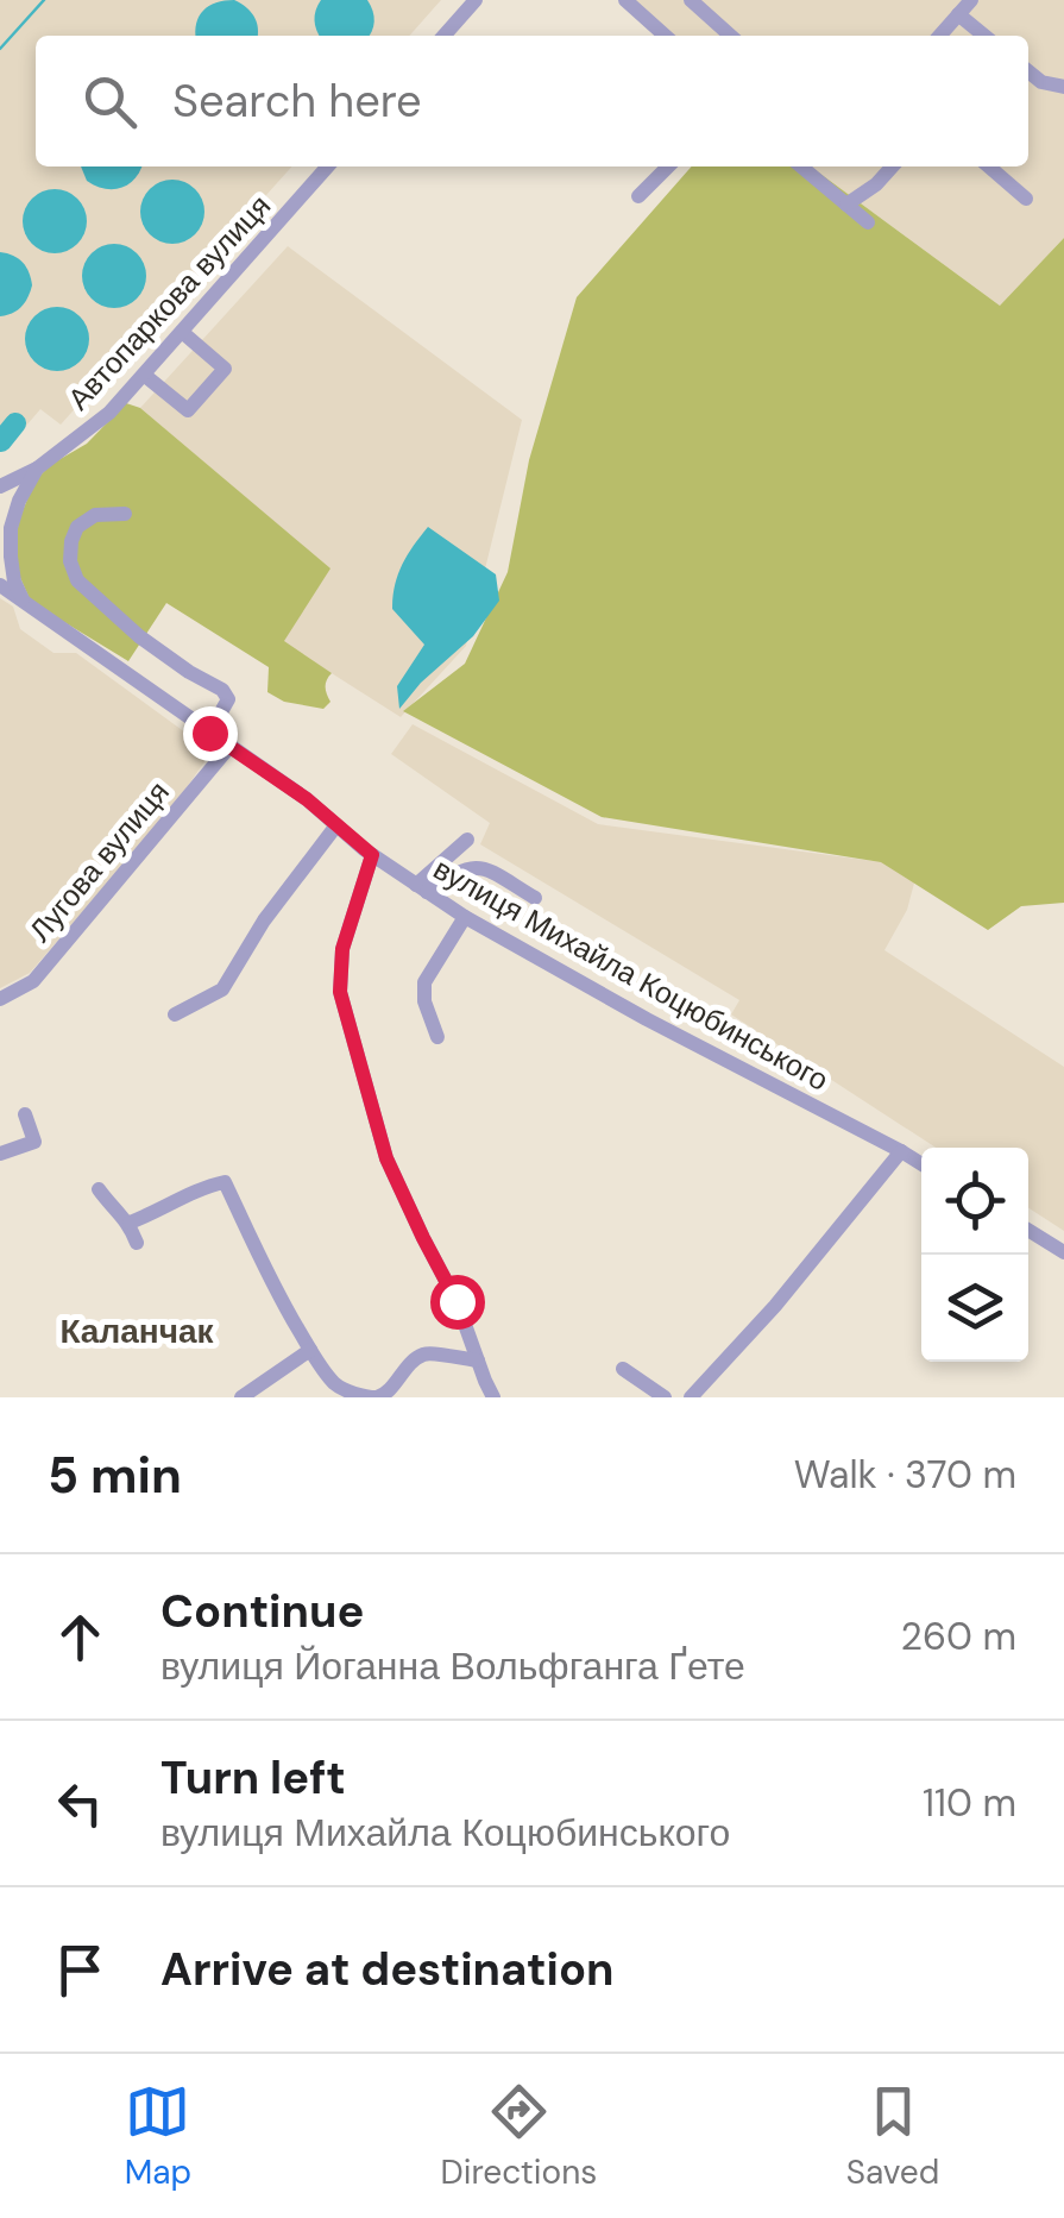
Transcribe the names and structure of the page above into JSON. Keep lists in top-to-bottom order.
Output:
{
  "streets": {
    "street": ["Автопаркова вулиця", "Лугова вулиця", "вулиця Михайла Коцюбинського"]
  },
  "crossings": [
    ["Автопаркова вулиця", "вулиця Михайла Коцюбинського"],
    ["Лугова вулиця", "вулиця Михайла Коцюбинського"]
  ],
  "districts": ["Каланчак"],
  "page": {
    "search": "Search here",
    "heading": ["5 min", "Walk · 370 m"],
    "list": [
      ["Continue", "вулиця Йоганна Вольфганга Ґете", "260 m"],
      ["Turn left", "вулиця Михайла Коцюбинського", "110 m"],
      "Arrive at destination"
    ],
    "nav": ["Map", "Directions", "Saved"]
  }
}
